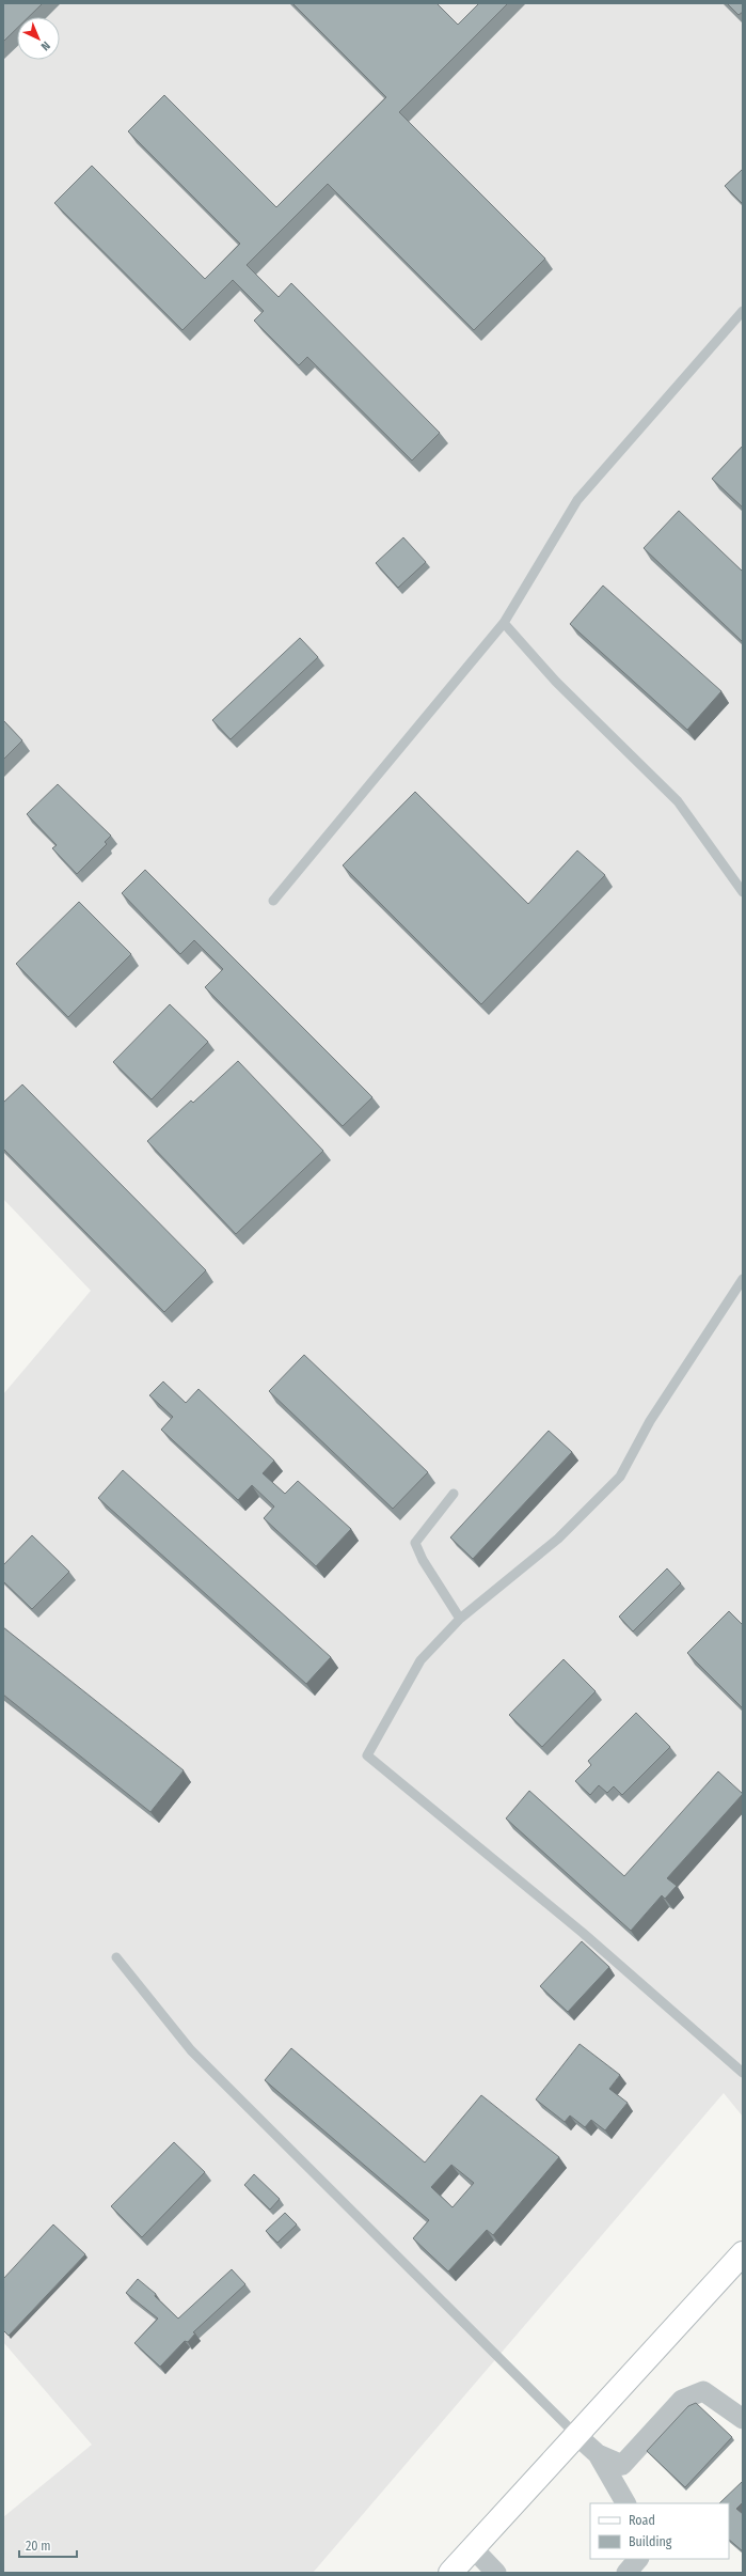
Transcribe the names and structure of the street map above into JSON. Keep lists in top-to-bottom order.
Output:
{
  "legend": ["Road", "Building"],
  "scale_bar": "20 m",
  "north": "bottom right"
}
